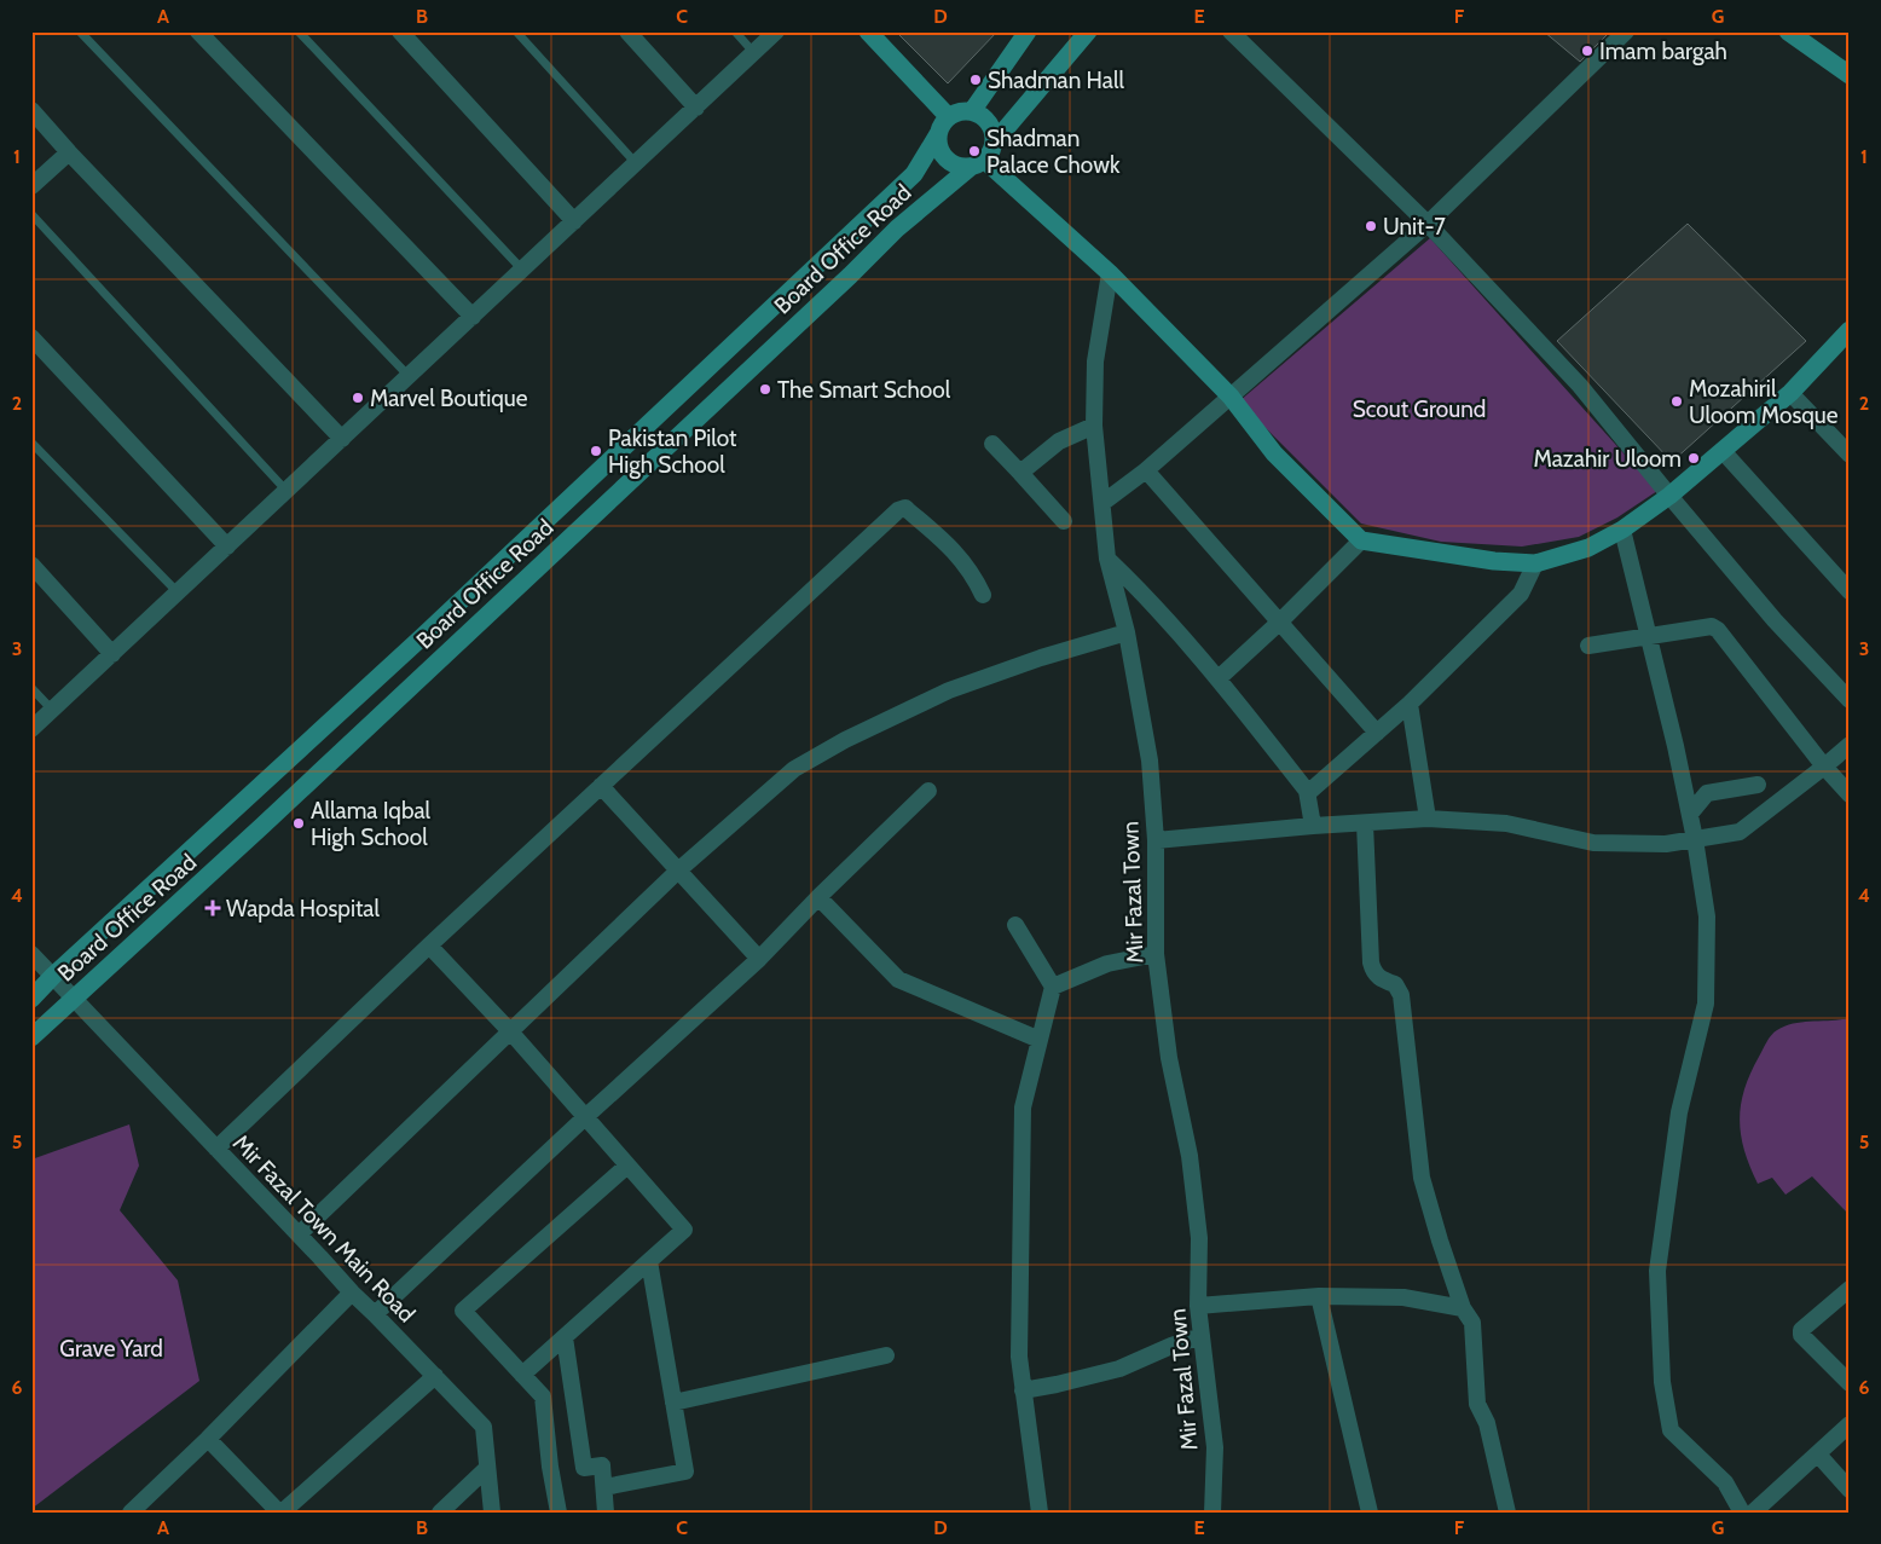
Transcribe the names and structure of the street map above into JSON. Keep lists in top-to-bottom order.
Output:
{
  "streets": {
    "street": ["Board Office Road", "Mir Fazal Town", "Mir Fazal Town Main Road"]
  },
  "crossings": [
    ["Board Office Road", "Mir Fazal Town Main Road"]
  ],
  "parks": ["Scout Ground", "Grave Yard"],
  "places": {
    "other": [
      "Imam bargah",
      "Shadman Hall",
      "Shadman Palace Chowk",
      "Unit-7",
      "The Smart School",
      "Marvel Boutique",
      "Mozahiril Uloom Mosque",
      "Pakistan Pilot High School",
      "Mazahir Uloom",
      "Allama Iqbal High School"
    ],
    "health": ["Wapda Hospital"]
  },
  "grid": {
    "columns": [
      "A",
      "B",
      "C",
      "D",
      "E",
      "F",
      "G"
    ],
    "rows": [
      "1",
      "2",
      "3",
      "4",
      "5",
      "6"
    ]
  }
}
